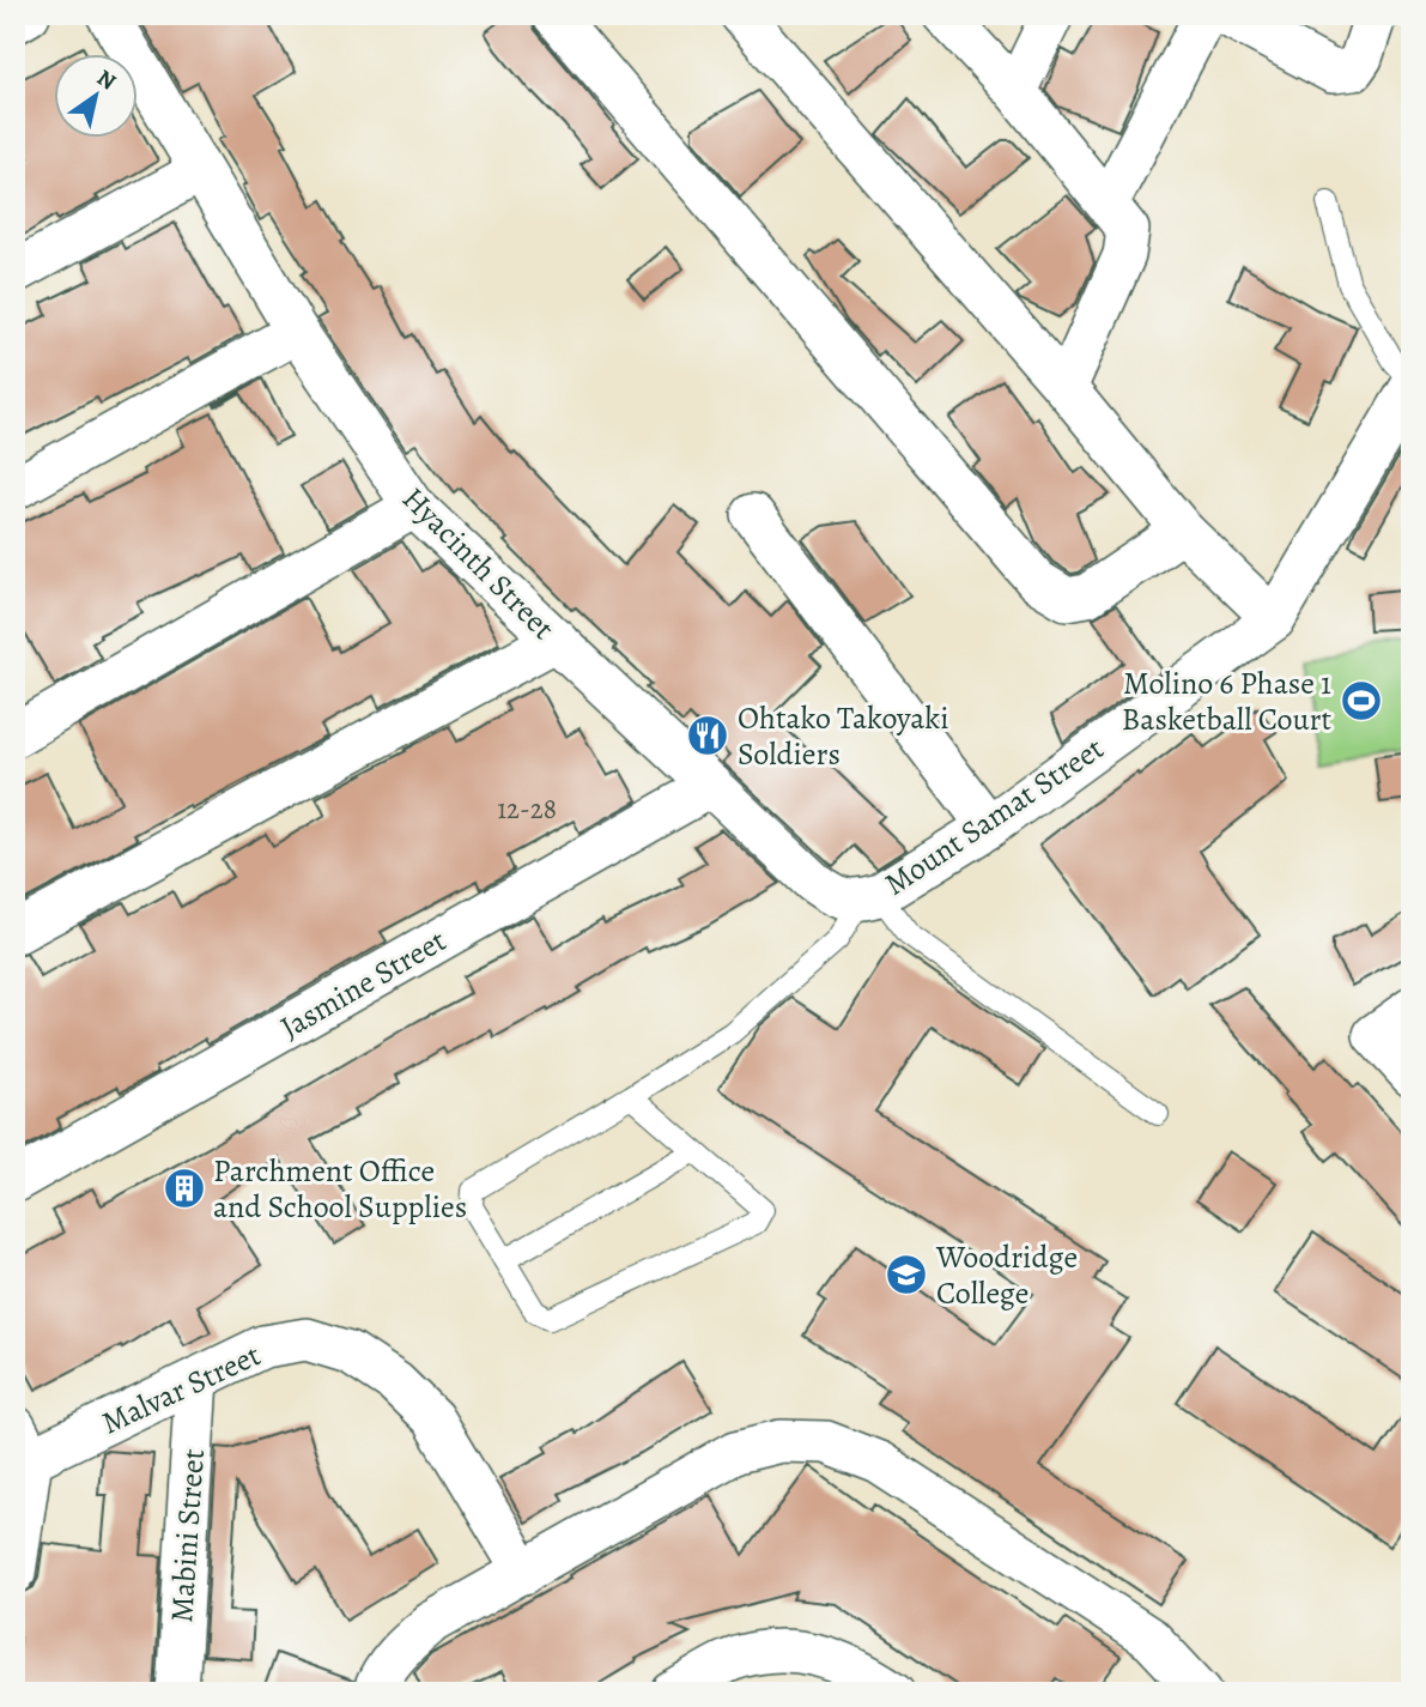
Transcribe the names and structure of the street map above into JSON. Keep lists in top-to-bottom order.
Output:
{
  "streets": {
    "street": [
      "Hyacinth Street",
      "Mount Samat Street",
      "Jasmine Street",
      "Malvar Street",
      "Mabini Street"
    ]
  },
  "crossings": [
    ["Hyacinth Street", "Mount Samat Street"],
    ["Hyacinth Street", "Jasmine Street"],
    ["Malvar Street", "Mabini Street"]
  ],
  "places": {
    "sports": ["Molino 6 Phase 1 Basketball Court"],
    "restaurant": ["Ohtako Takoyaki Soldiers"],
    "building": ["Parchment Office and School Supplies"],
    "school or university": ["Woodridge College"]
  },
  "house_numbers": ["12-28"],
  "north": "top right"
}
